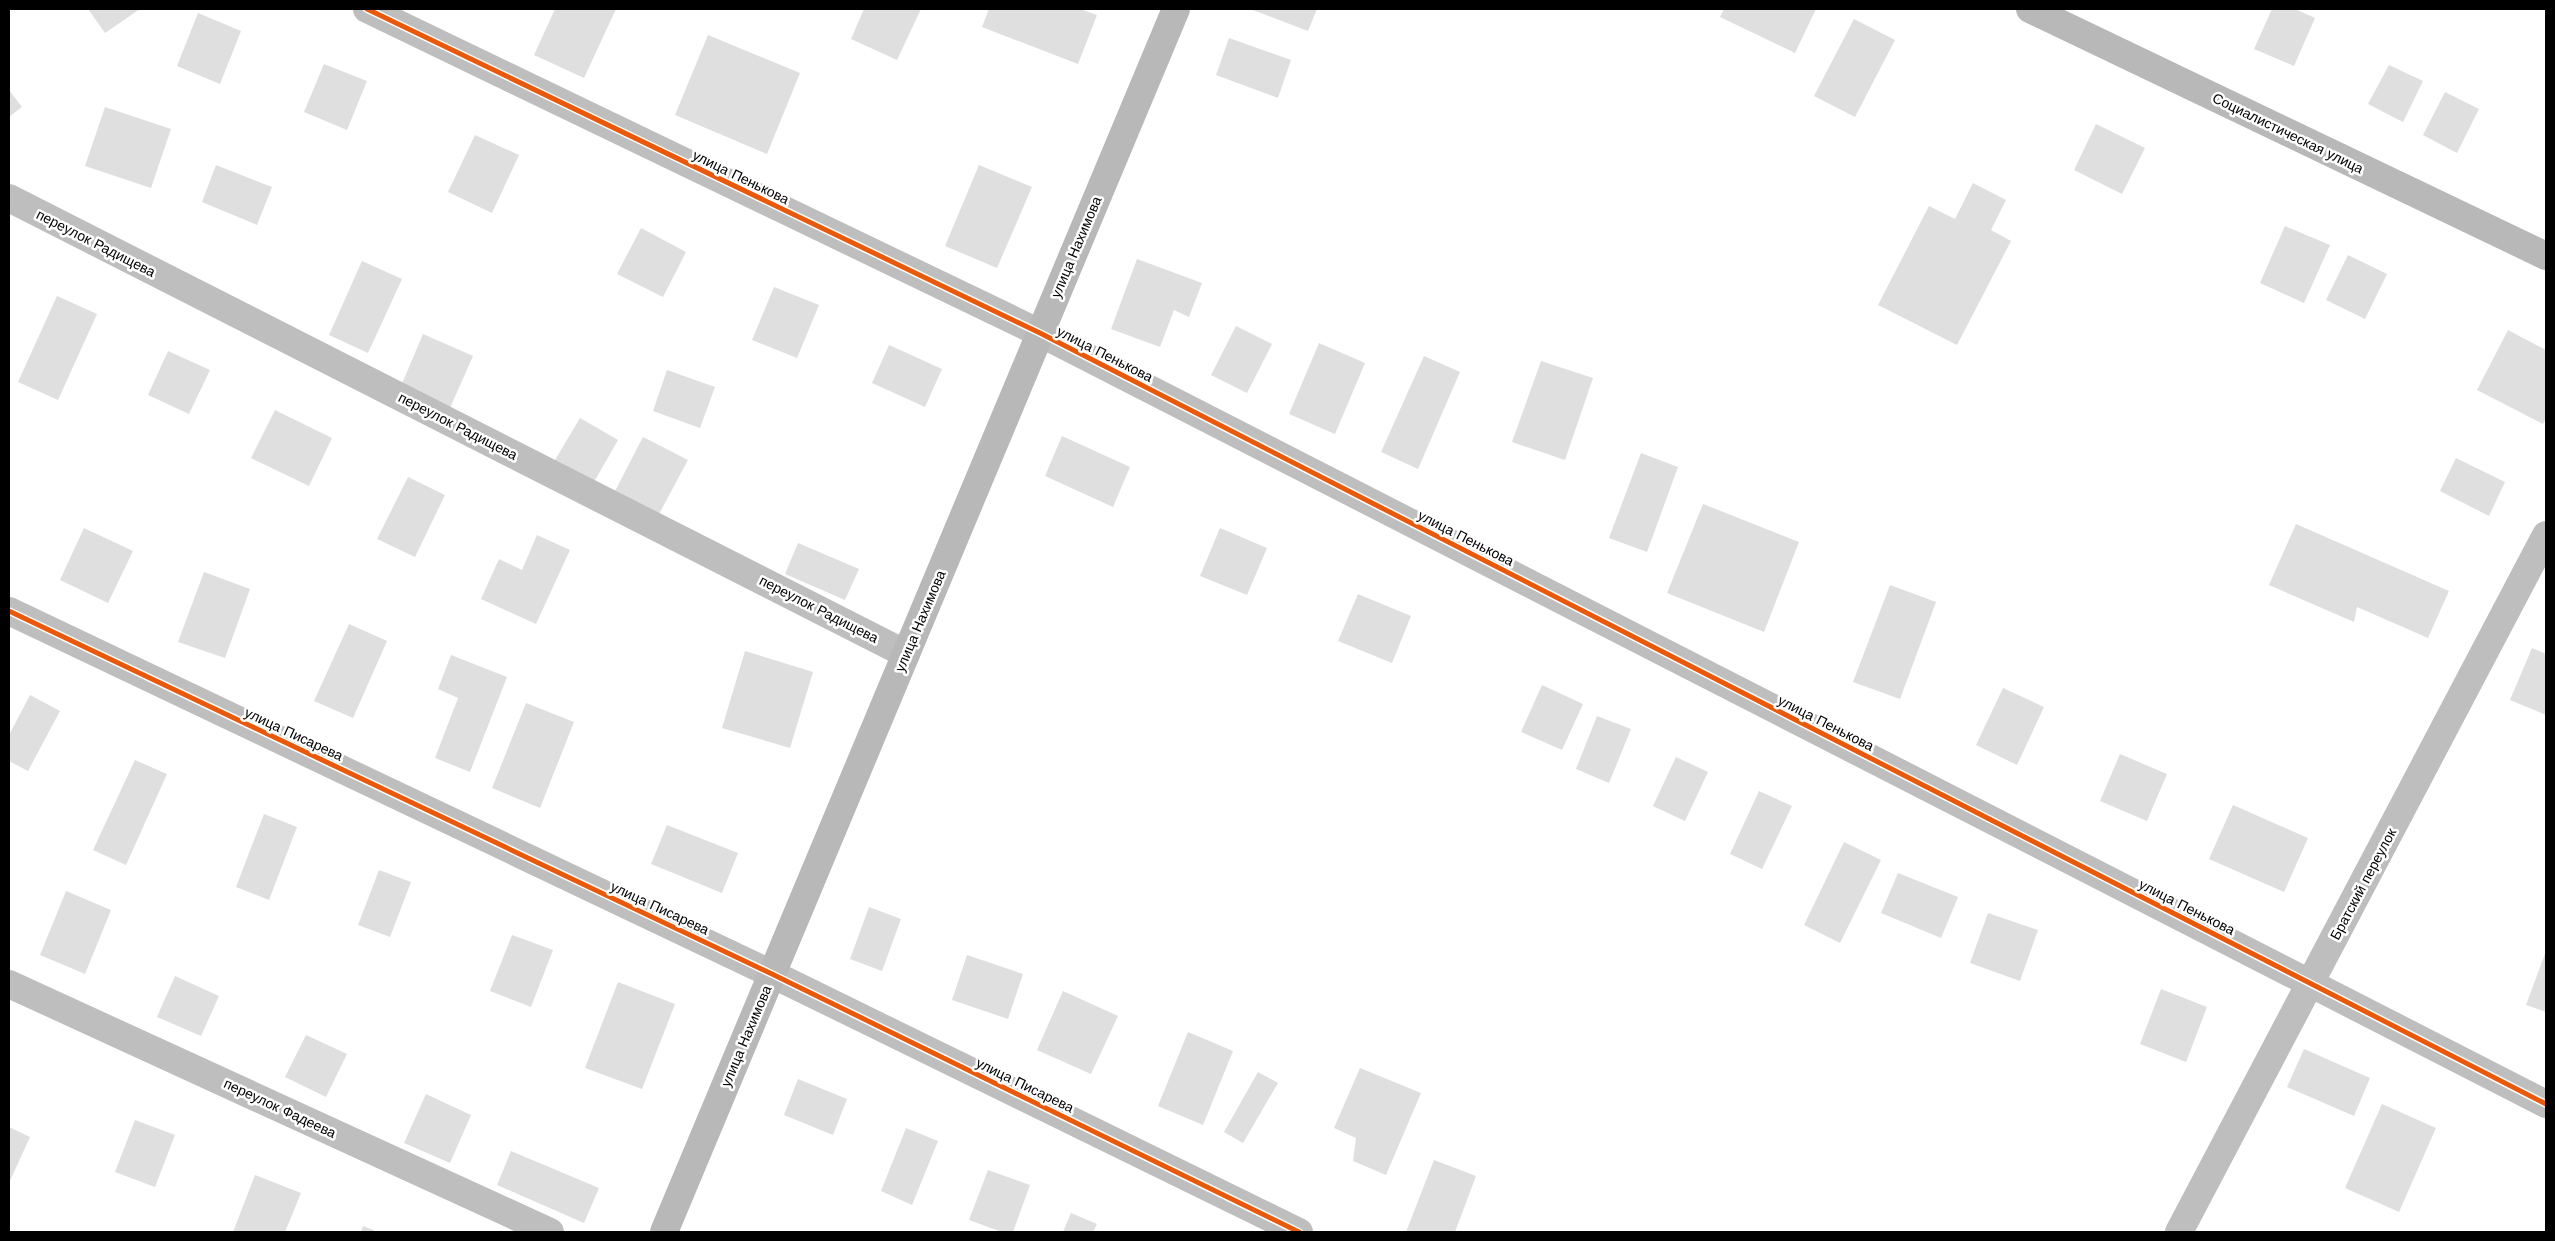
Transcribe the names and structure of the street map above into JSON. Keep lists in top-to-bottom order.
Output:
{
  "streets": {
    "street": [
      "Социалистическая улица",
      "улица Пенькова",
      "переулок Радищева",
      "улица Нахимова",
      "улица Писарева",
      "Братский переулок",
      "переулок Фадеева"
    ]
  },
  "crossings": [
    ["улица Пенькова", "улица Нахимова"],
    ["улица Пенькова", "Братский переулок"],
    ["переулок Радищева", "улица Нахимова"],
    ["улица Нахимова", "улица Писарева"]
  ]
}
